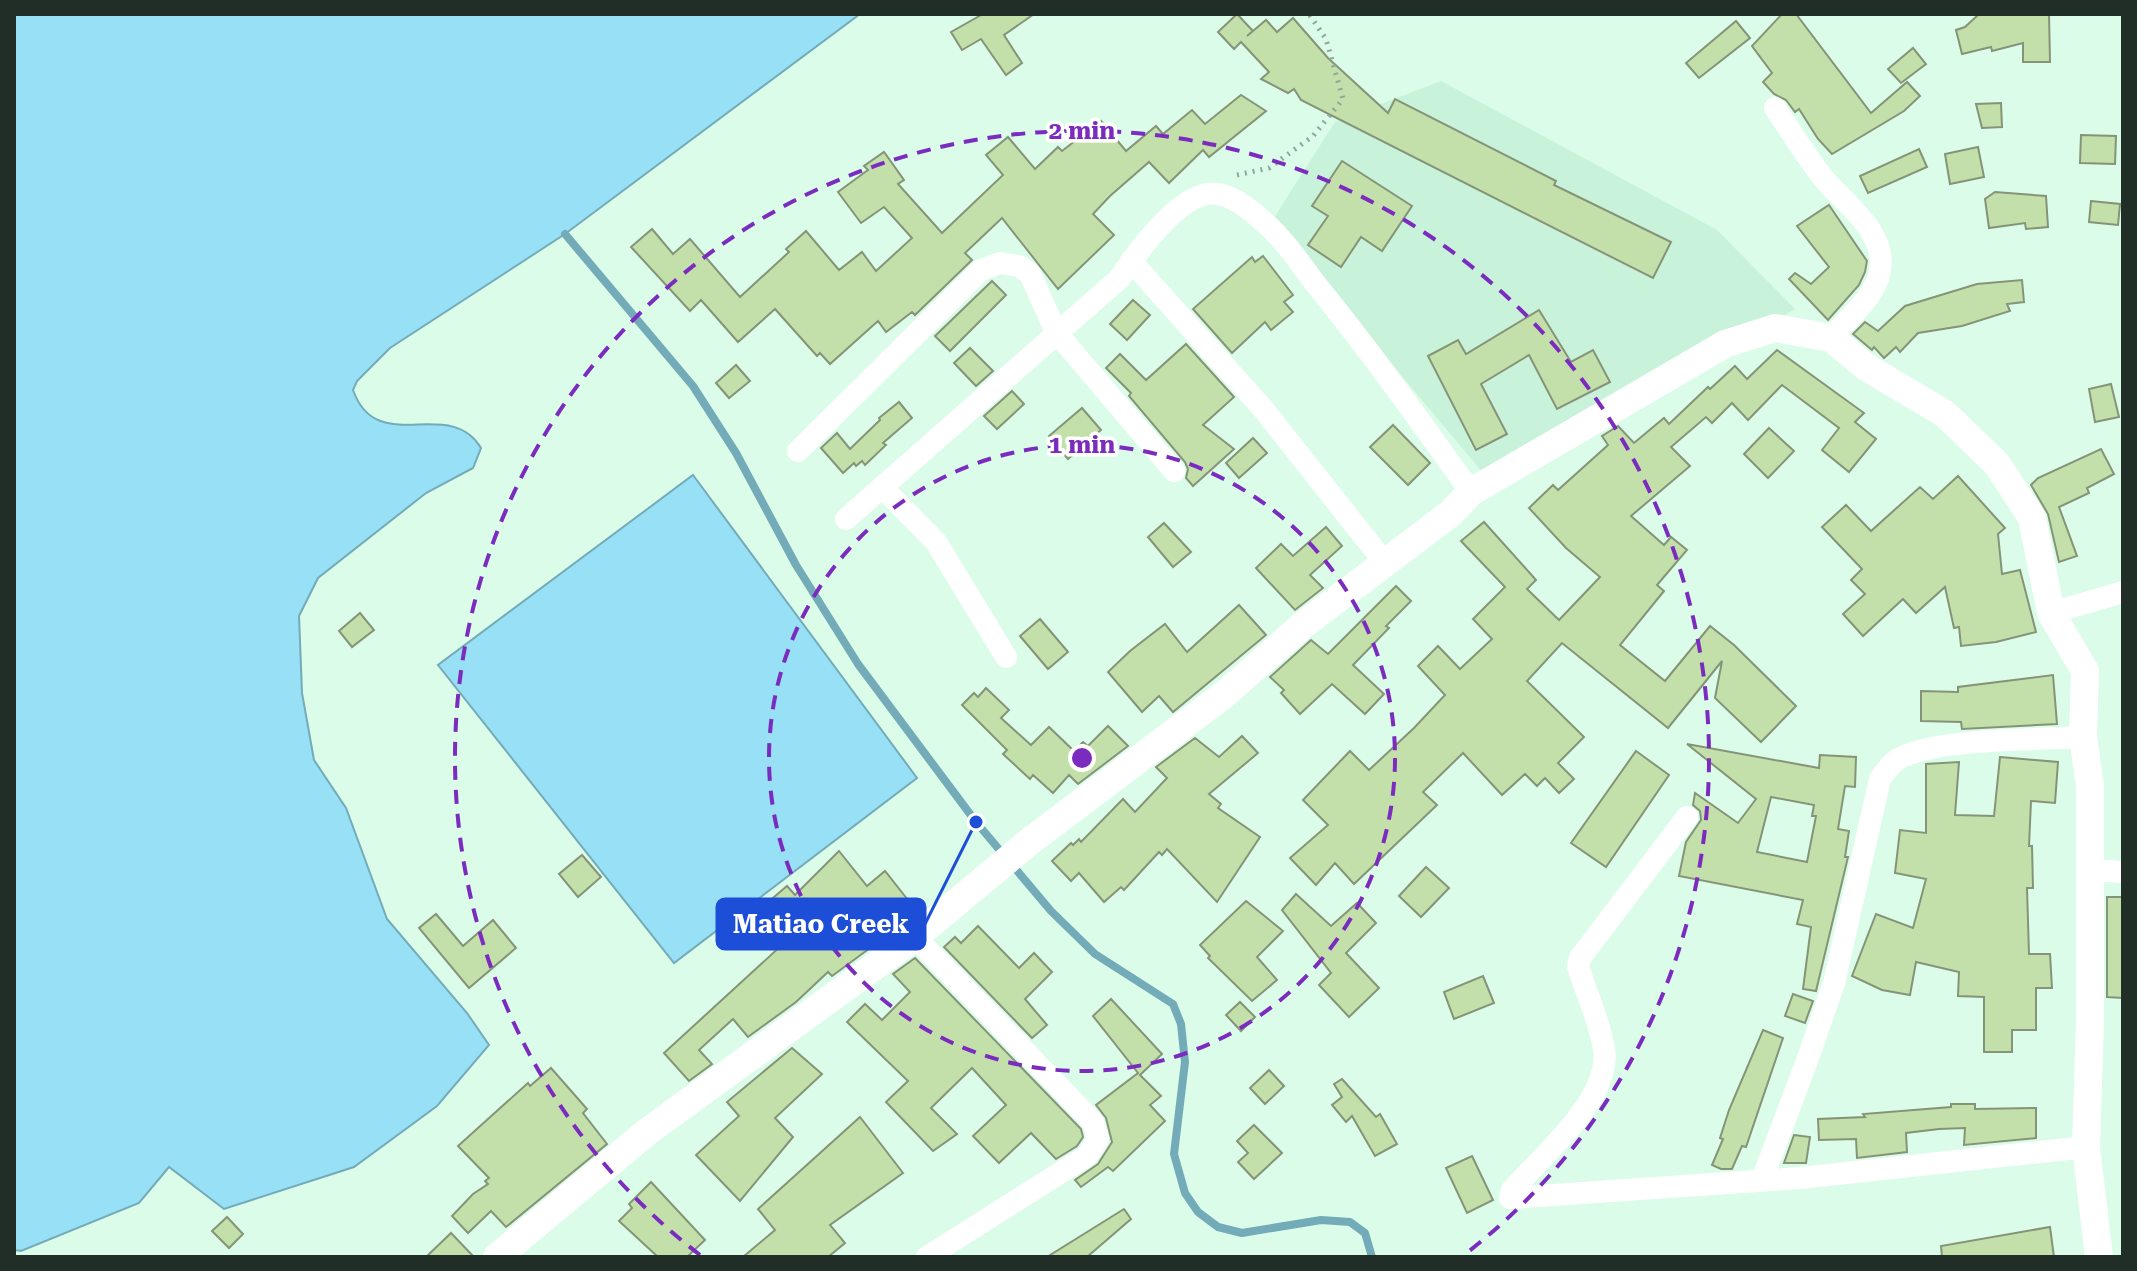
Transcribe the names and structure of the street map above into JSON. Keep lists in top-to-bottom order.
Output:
{
  "places": ["Matiao Creek"],
  "rings": ["2 min", "1 min"]
}
